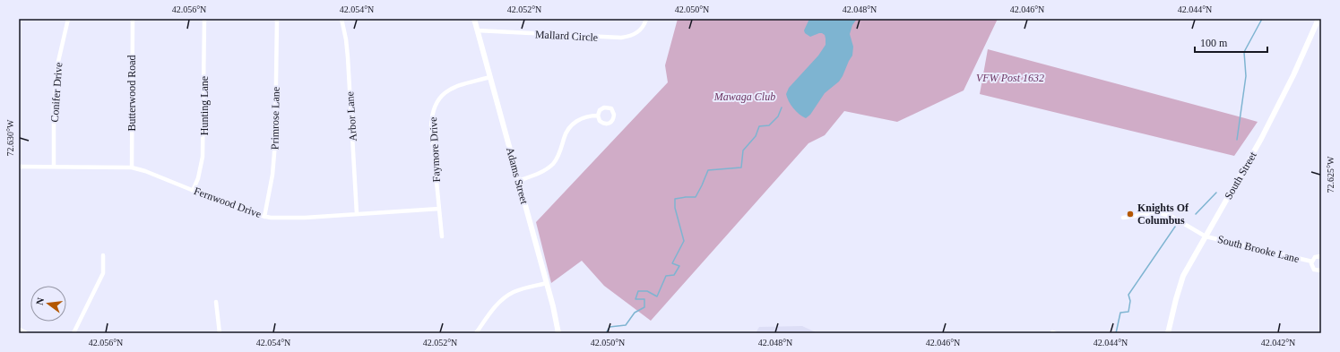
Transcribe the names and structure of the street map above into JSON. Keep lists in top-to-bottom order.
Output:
{
  "streets": {
    "street": [
      "Mallard Circle",
      "Conifer Drive",
      "Butterwood Road",
      "Hunting Lane",
      "Arbor Lane",
      "Primrose Lane",
      "Faymore Drive",
      "Adams Street",
      "South Street",
      "Fernwood Drive",
      "South Brooke Lane"
    ]
  },
  "crossings": [
    ["Mallard Circle", "Adams Street"],
    ["Conifer Drive", "Fernwood Drive"],
    ["Butterwood Road", "Fernwood Drive"],
    ["Hunting Lane", "Fernwood Drive"],
    ["Arbor Lane", "Fernwood Drive"],
    ["Primrose Lane", "Fernwood Drive"],
    ["Faymore Drive", "Adams Street"],
    ["Faymore Drive", "Fernwood Drive"],
    ["South Street", "South Brooke Lane"]
  ],
  "parks": ["VFW Post 1632", "Mawaga Club"],
  "places": ["Knights Of Columbus"],
  "scale_bar": "100 m",
  "north": "left",
  "coordinates": [
    "42.056°N",
    "42.054°N",
    "42.052°N",
    "42.050°N",
    "42.048°N",
    "42.046°N",
    "42.044°N",
    "72.630°W",
    "72.625°W",
    "42.042°N"
  ]
}
